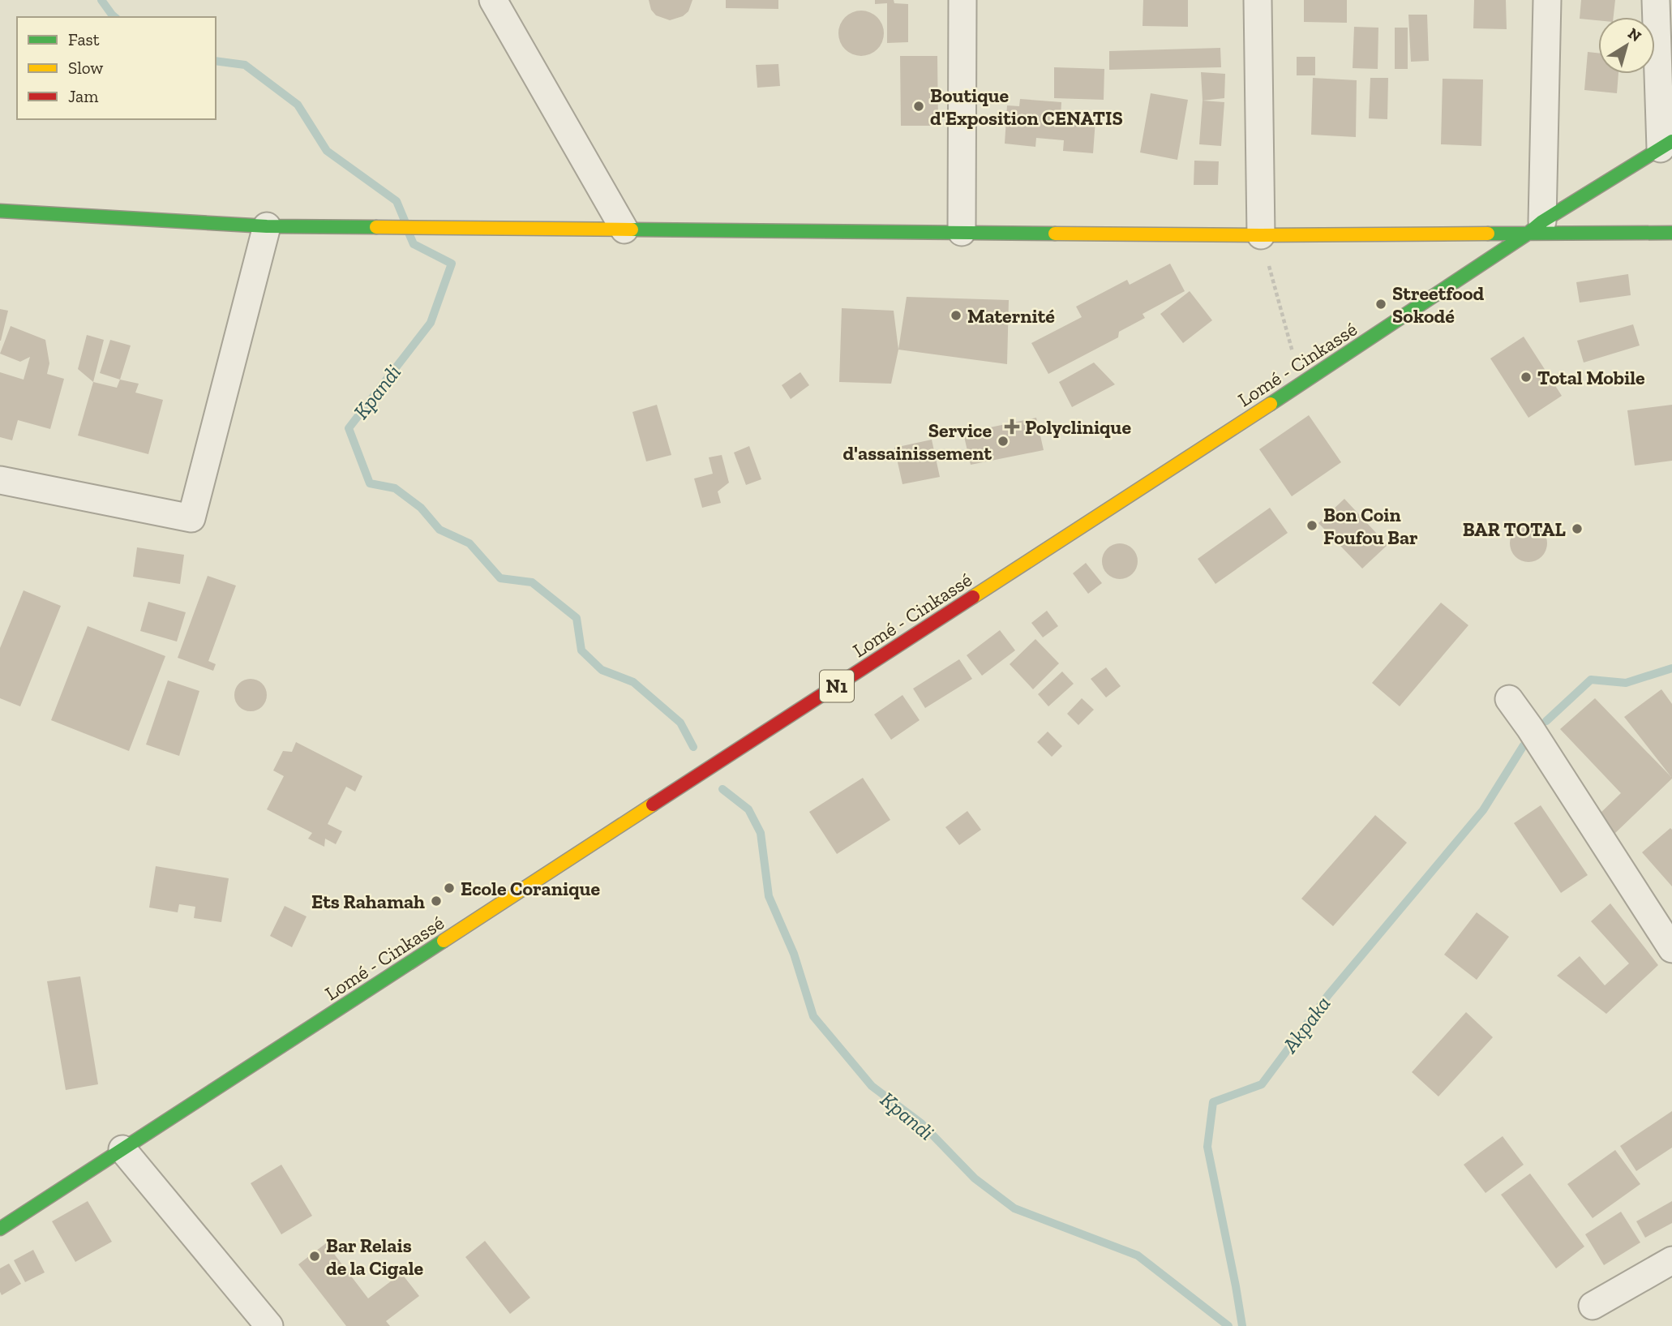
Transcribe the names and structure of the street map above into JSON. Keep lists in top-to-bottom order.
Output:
{
  "streets": {
    "main road": ["Lomé - Cinkassé", "N1"]
  },
  "water": ["Kpandi", "Akpaka"],
  "places": {
    "other": [
      "Boutique d'Exposition CENATIS",
      "Streetfood Sokodé",
      "Maternité",
      "Total Mobile",
      "Service d'assainissement",
      "Bon Coin Foufou Bar",
      "BAR TOTAL",
      "Ecole Coranique",
      "Ets Rahamah",
      "Bar Relais de la Cigale"
    ],
    "health": ["Polyclinique"]
  },
  "legend": ["Fast", "Slow", "Jam"],
  "north": "top right"
}
